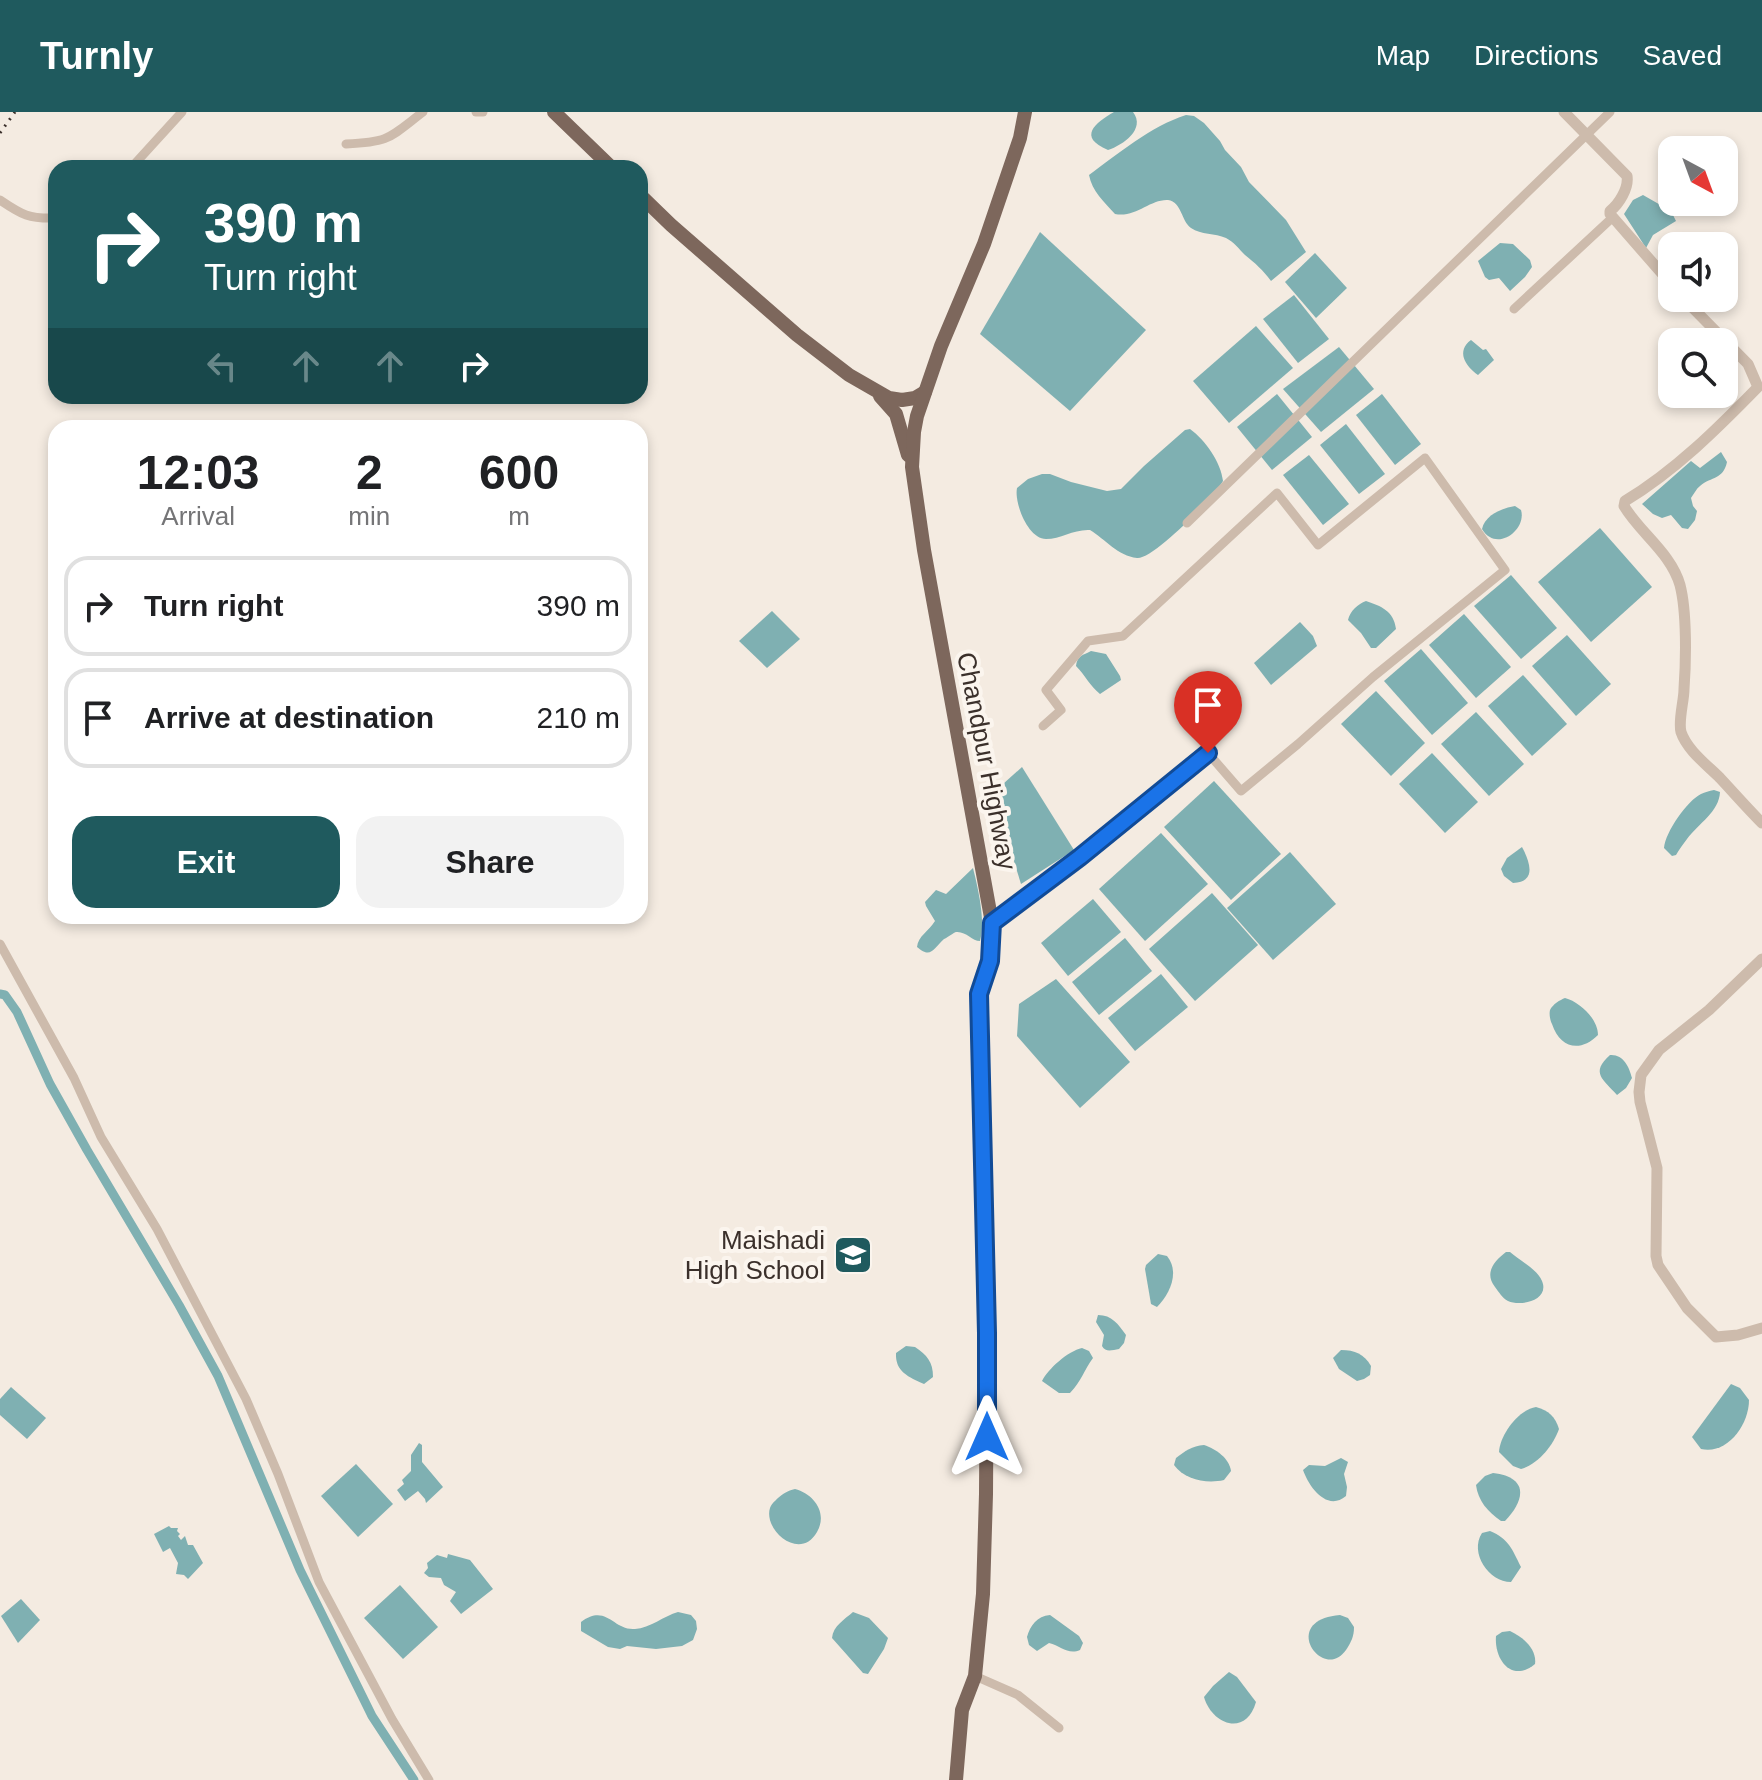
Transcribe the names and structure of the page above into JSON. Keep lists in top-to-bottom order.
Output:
{
  "streets": {
    "main road": ["Chandpur Highway"]
  },
  "places": {
    "school or university": ["Maishadi High School"]
  },
  "north": "bottom right",
  "page": {
    "header": "Turnly",
    "nav": ["Map", "Directions", "Saved"],
    "turn": ["390 m", "Turn right"],
    "eta": [
      "12:03",
      "Arrival",
      "2",
      "min",
      "600",
      "m"
    ],
    "list": [
      {
        "name": "Turn right",
        "value": "390 m"
      },
      {
        "name": "Arrive at destination",
        "value": "210 m"
      }
    ],
    "buttons": ["Exit", "Share"]
  }
}
